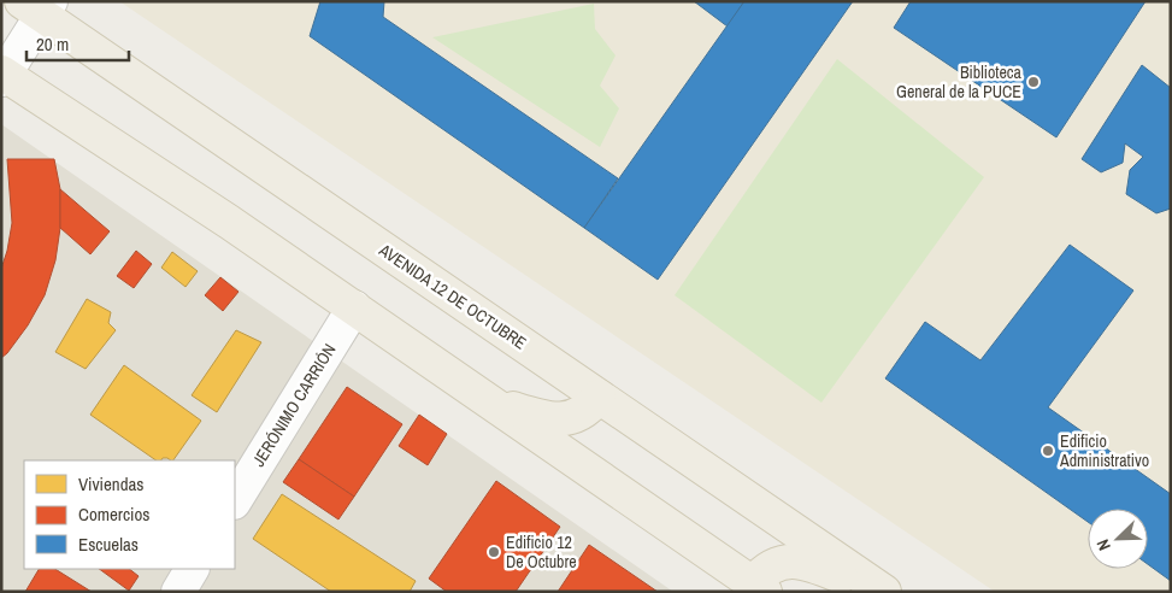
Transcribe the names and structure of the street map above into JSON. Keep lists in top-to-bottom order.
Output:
{
  "streets": {
    "main road": ["AVENIDA 12 DE OCTUBRE"],
    "street": ["JERÓNIMO CARRIÓN"]
  },
  "places": ["Biblioteca General de la PUCE", "Edificio Administrativo", "Edificio 12 De Octubre"],
  "legend": ["Viviendas", "Comercios", "Escuelas"],
  "scale_bar": "20 m",
  "north": "bottom left"
}
